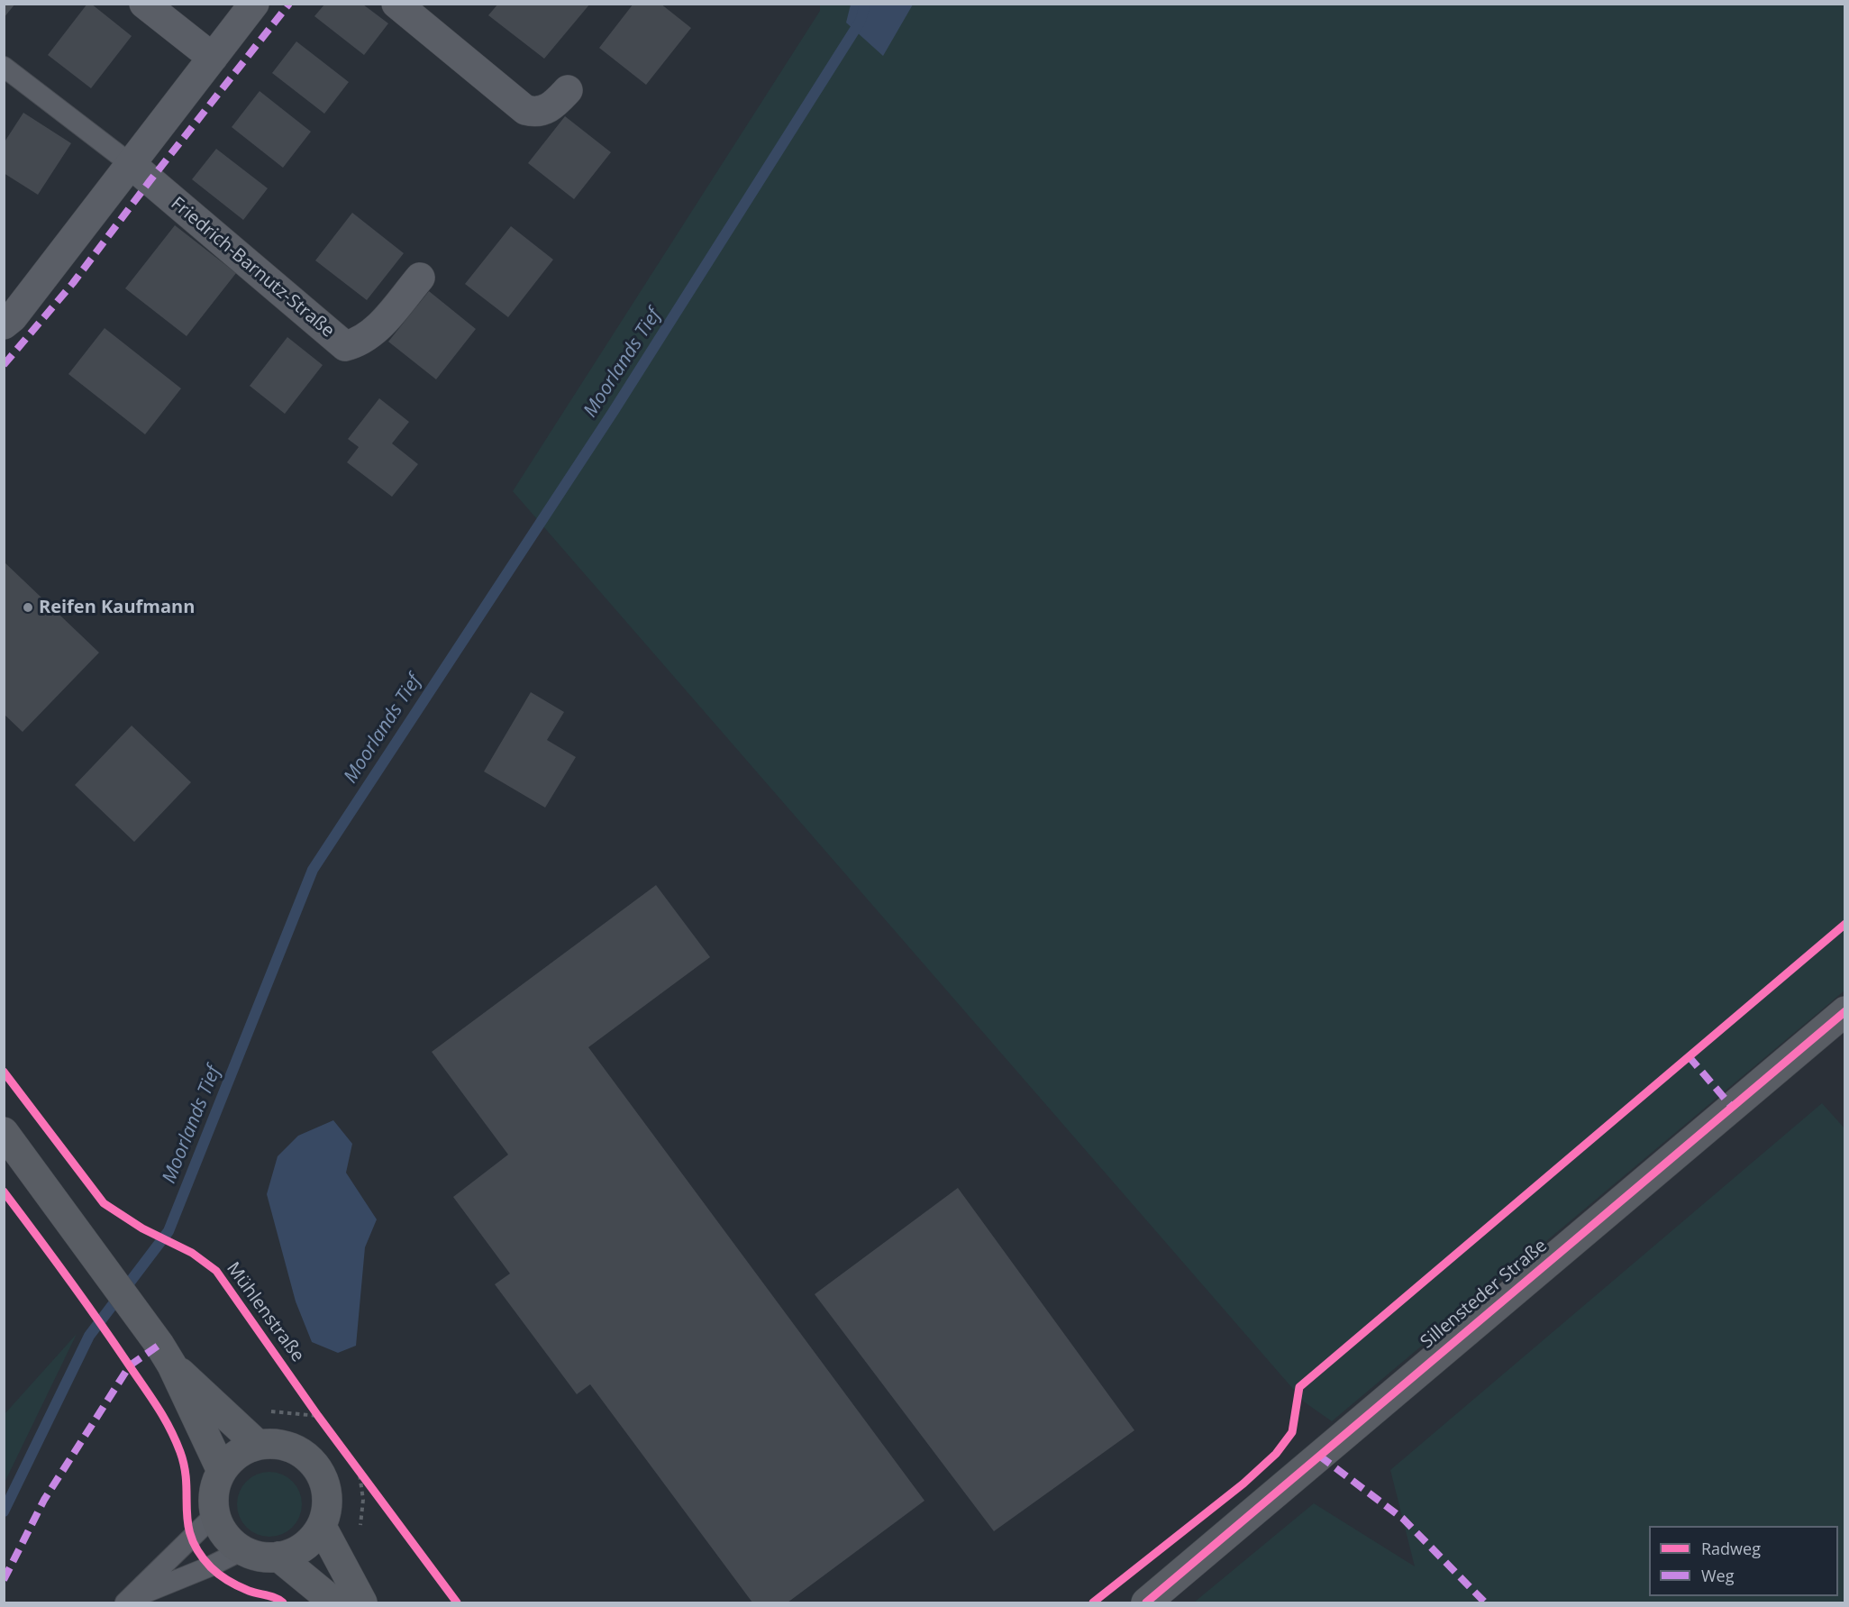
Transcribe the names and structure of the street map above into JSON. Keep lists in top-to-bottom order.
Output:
{
  "streets": {
    "street": ["Friedrich-Barnutz-Straße", "Sillensteder Straße"],
    "cycle path": ["Mühlenstraße"]
  },
  "water": ["Moorlands Tief"],
  "places": ["Reifen Kaufmann"],
  "legend": ["Radweg", "Weg"]
}
